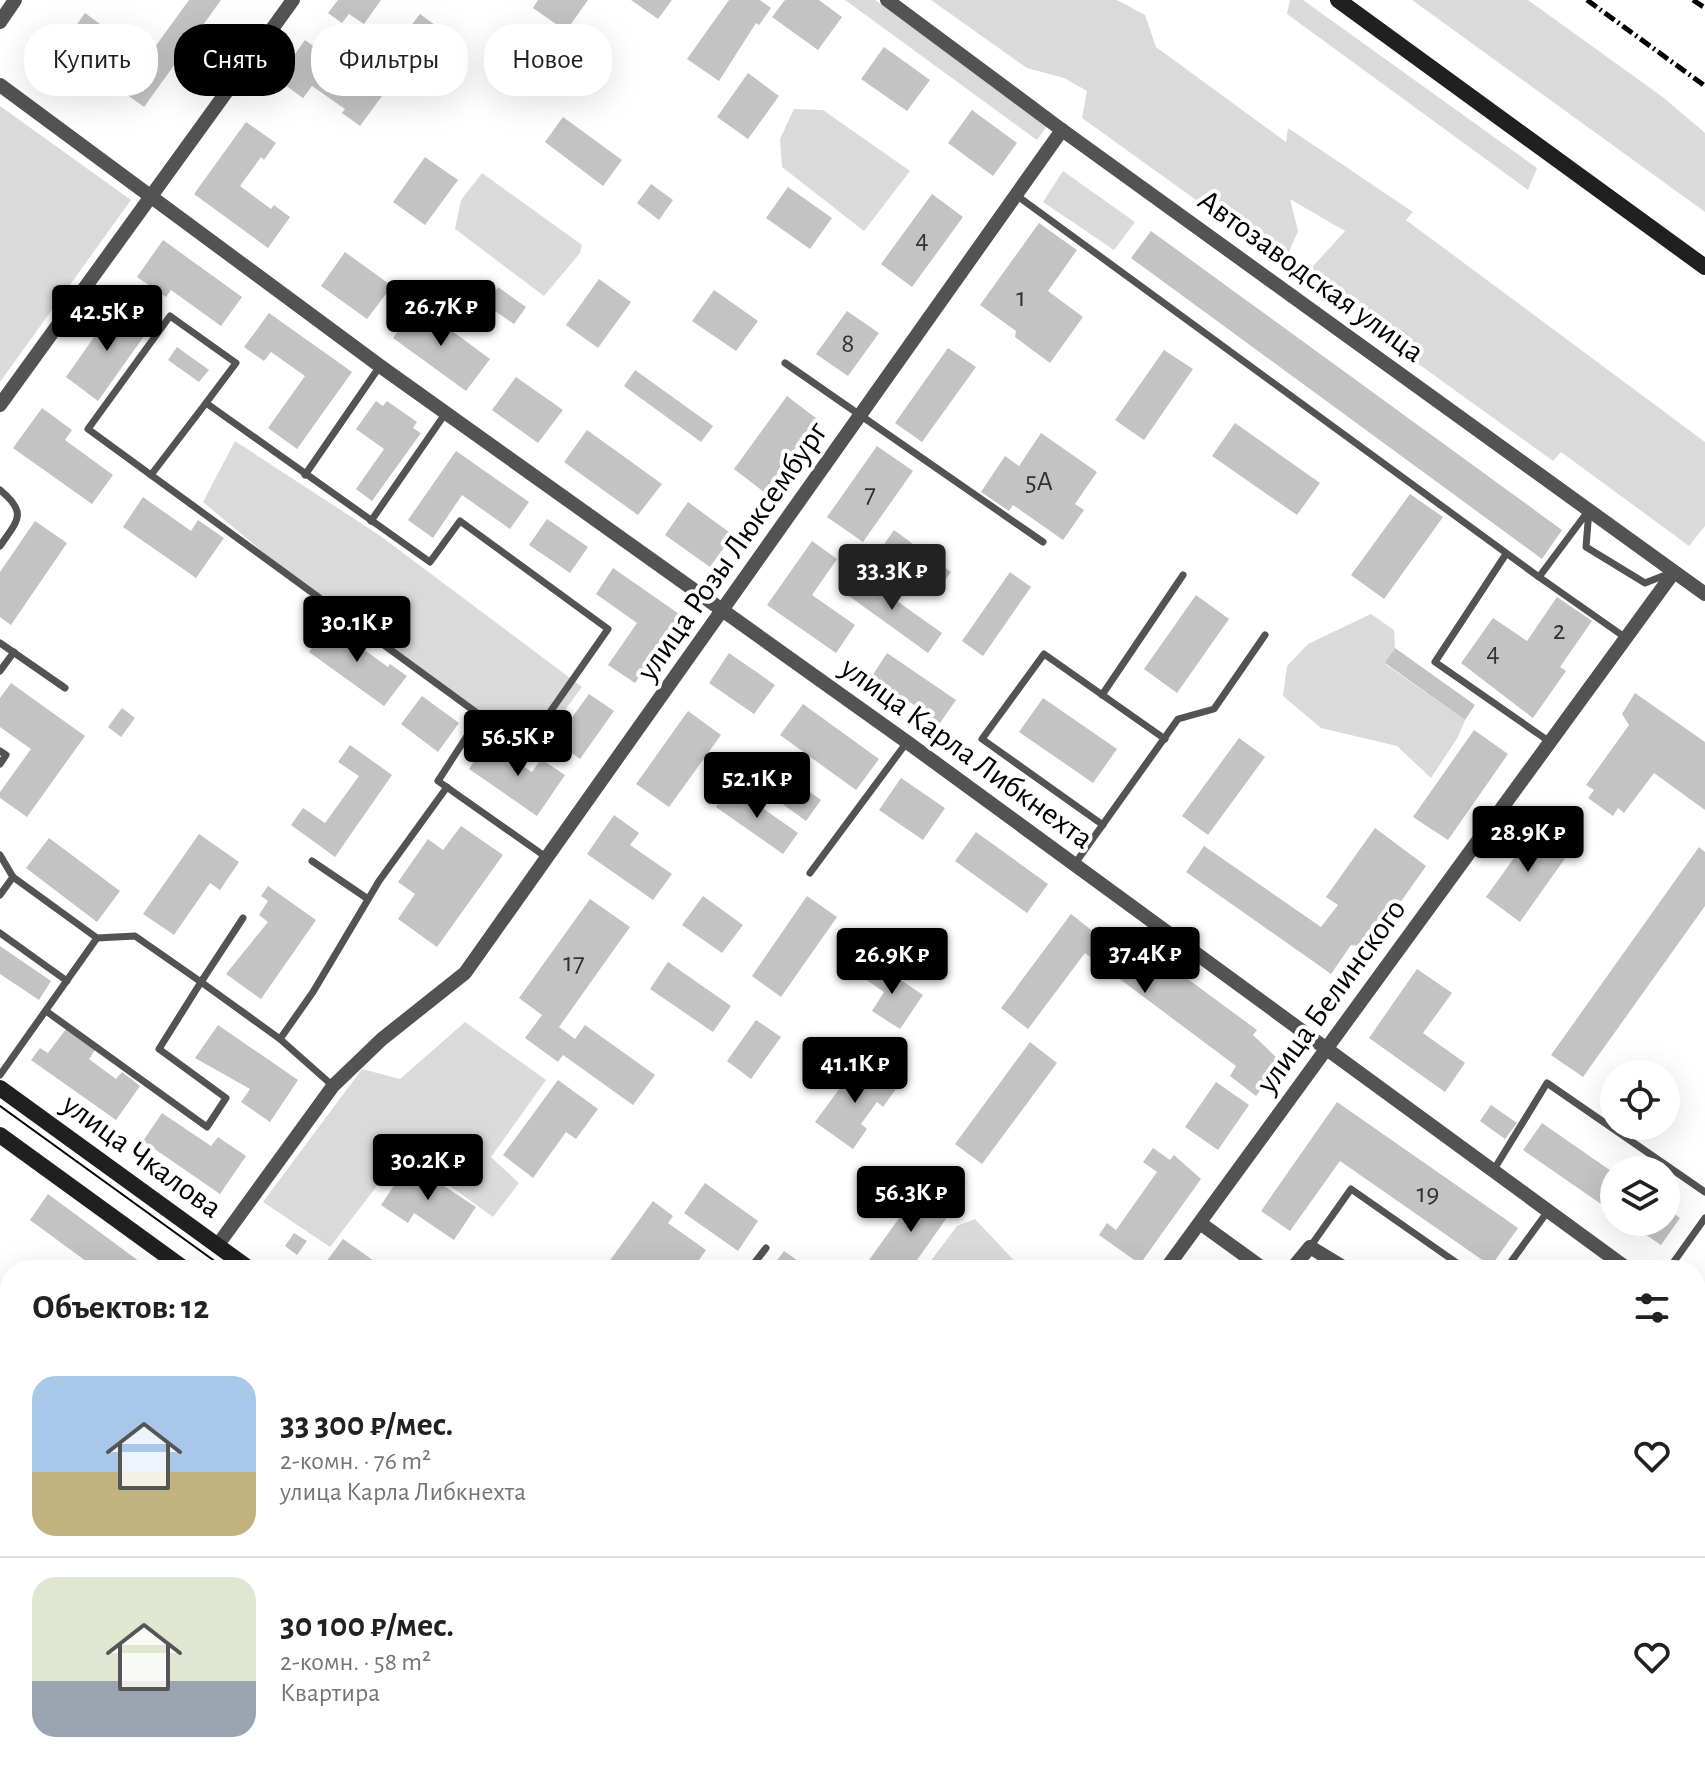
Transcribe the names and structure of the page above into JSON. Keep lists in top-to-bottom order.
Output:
{
  "streets": {
    "main road": ["улица Чкалова"],
    "street": [
      "Автозаводская улица",
      "улица Розы Люксембург",
      "улица Карла Либкнехта",
      "улица Белинского"
    ]
  },
  "crossings": [
    ["Автозаводская улица", "улица Розы Люксембург"],
    ["Автозаводская улица", "улица Белинского"],
    ["улица Розы Люксембург", "улица Карла Либкнехта"],
    ["улица Розы Люксембург", "улица Чкалова"],
    ["улица Карла Либкнехта", "улица Белинского"]
  ],
  "house_numbers": [
    "4",
    "1",
    "8",
    "5А",
    "7",
    "2",
    "4",
    "17",
    "19"
  ],
  "page": {
    "chip": [
      "Купить",
      "Снять",
      "Фильтры",
      "Новое"
    ],
    "price": [
      "26.7K ₽",
      "42.5K ₽",
      "33.3K ₽",
      "30.1K ₽",
      "56.5K ₽",
      "52.1K ₽",
      "28.9K ₽",
      "37.4K ₽",
      "26.9K ₽",
      "41.1K ₽",
      "30.2K ₽",
      "56.3K ₽"
    ],
    "heading": "Объектов: 12",
    "list": [
      {
        "name": "33 300 ₽/мес.",
        "note": "2-комн. · 76 m² · улица Карла Либкнехта"
      },
      {
        "name": "30 100 ₽/мес.",
        "note": "2-комн. · 58 m² · Квартира"
      }
    ]
  }
}
